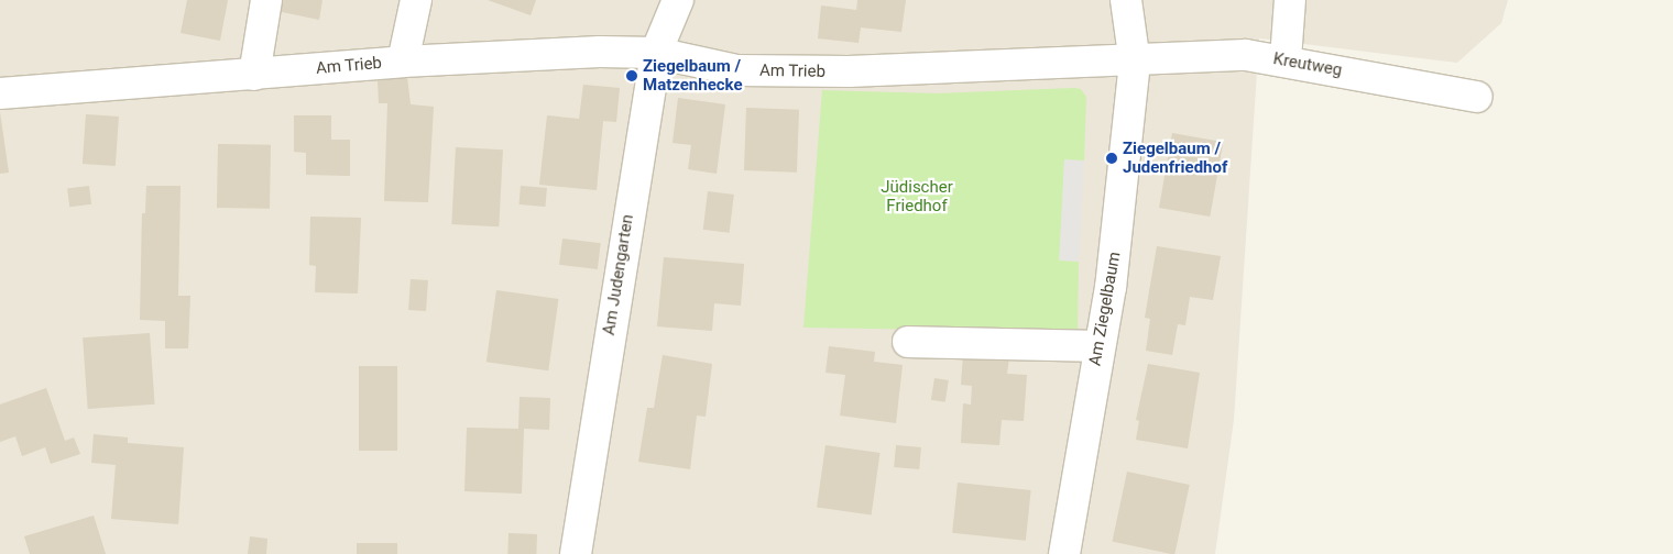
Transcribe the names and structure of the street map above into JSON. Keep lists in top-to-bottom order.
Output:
{
  "streets": {
    "street": [
      "Kreutweg",
      "Am Trieb",
      "Am Judengarten",
      "Am Ziegelbaum"
    ]
  },
  "crossings": [
    ["Kreutweg", "Am Trieb"],
    ["Kreutweg", "Am Ziegelbaum"],
    ["Am Trieb", "Am Judengarten"],
    ["Am Trieb", "Am Ziegelbaum"]
  ],
  "parks": ["Jüdischer Friedhof"],
  "places": ["Ziegelbaum / Matzenhecke", "Ziegelbaum / Judenfriedhof"]
}
